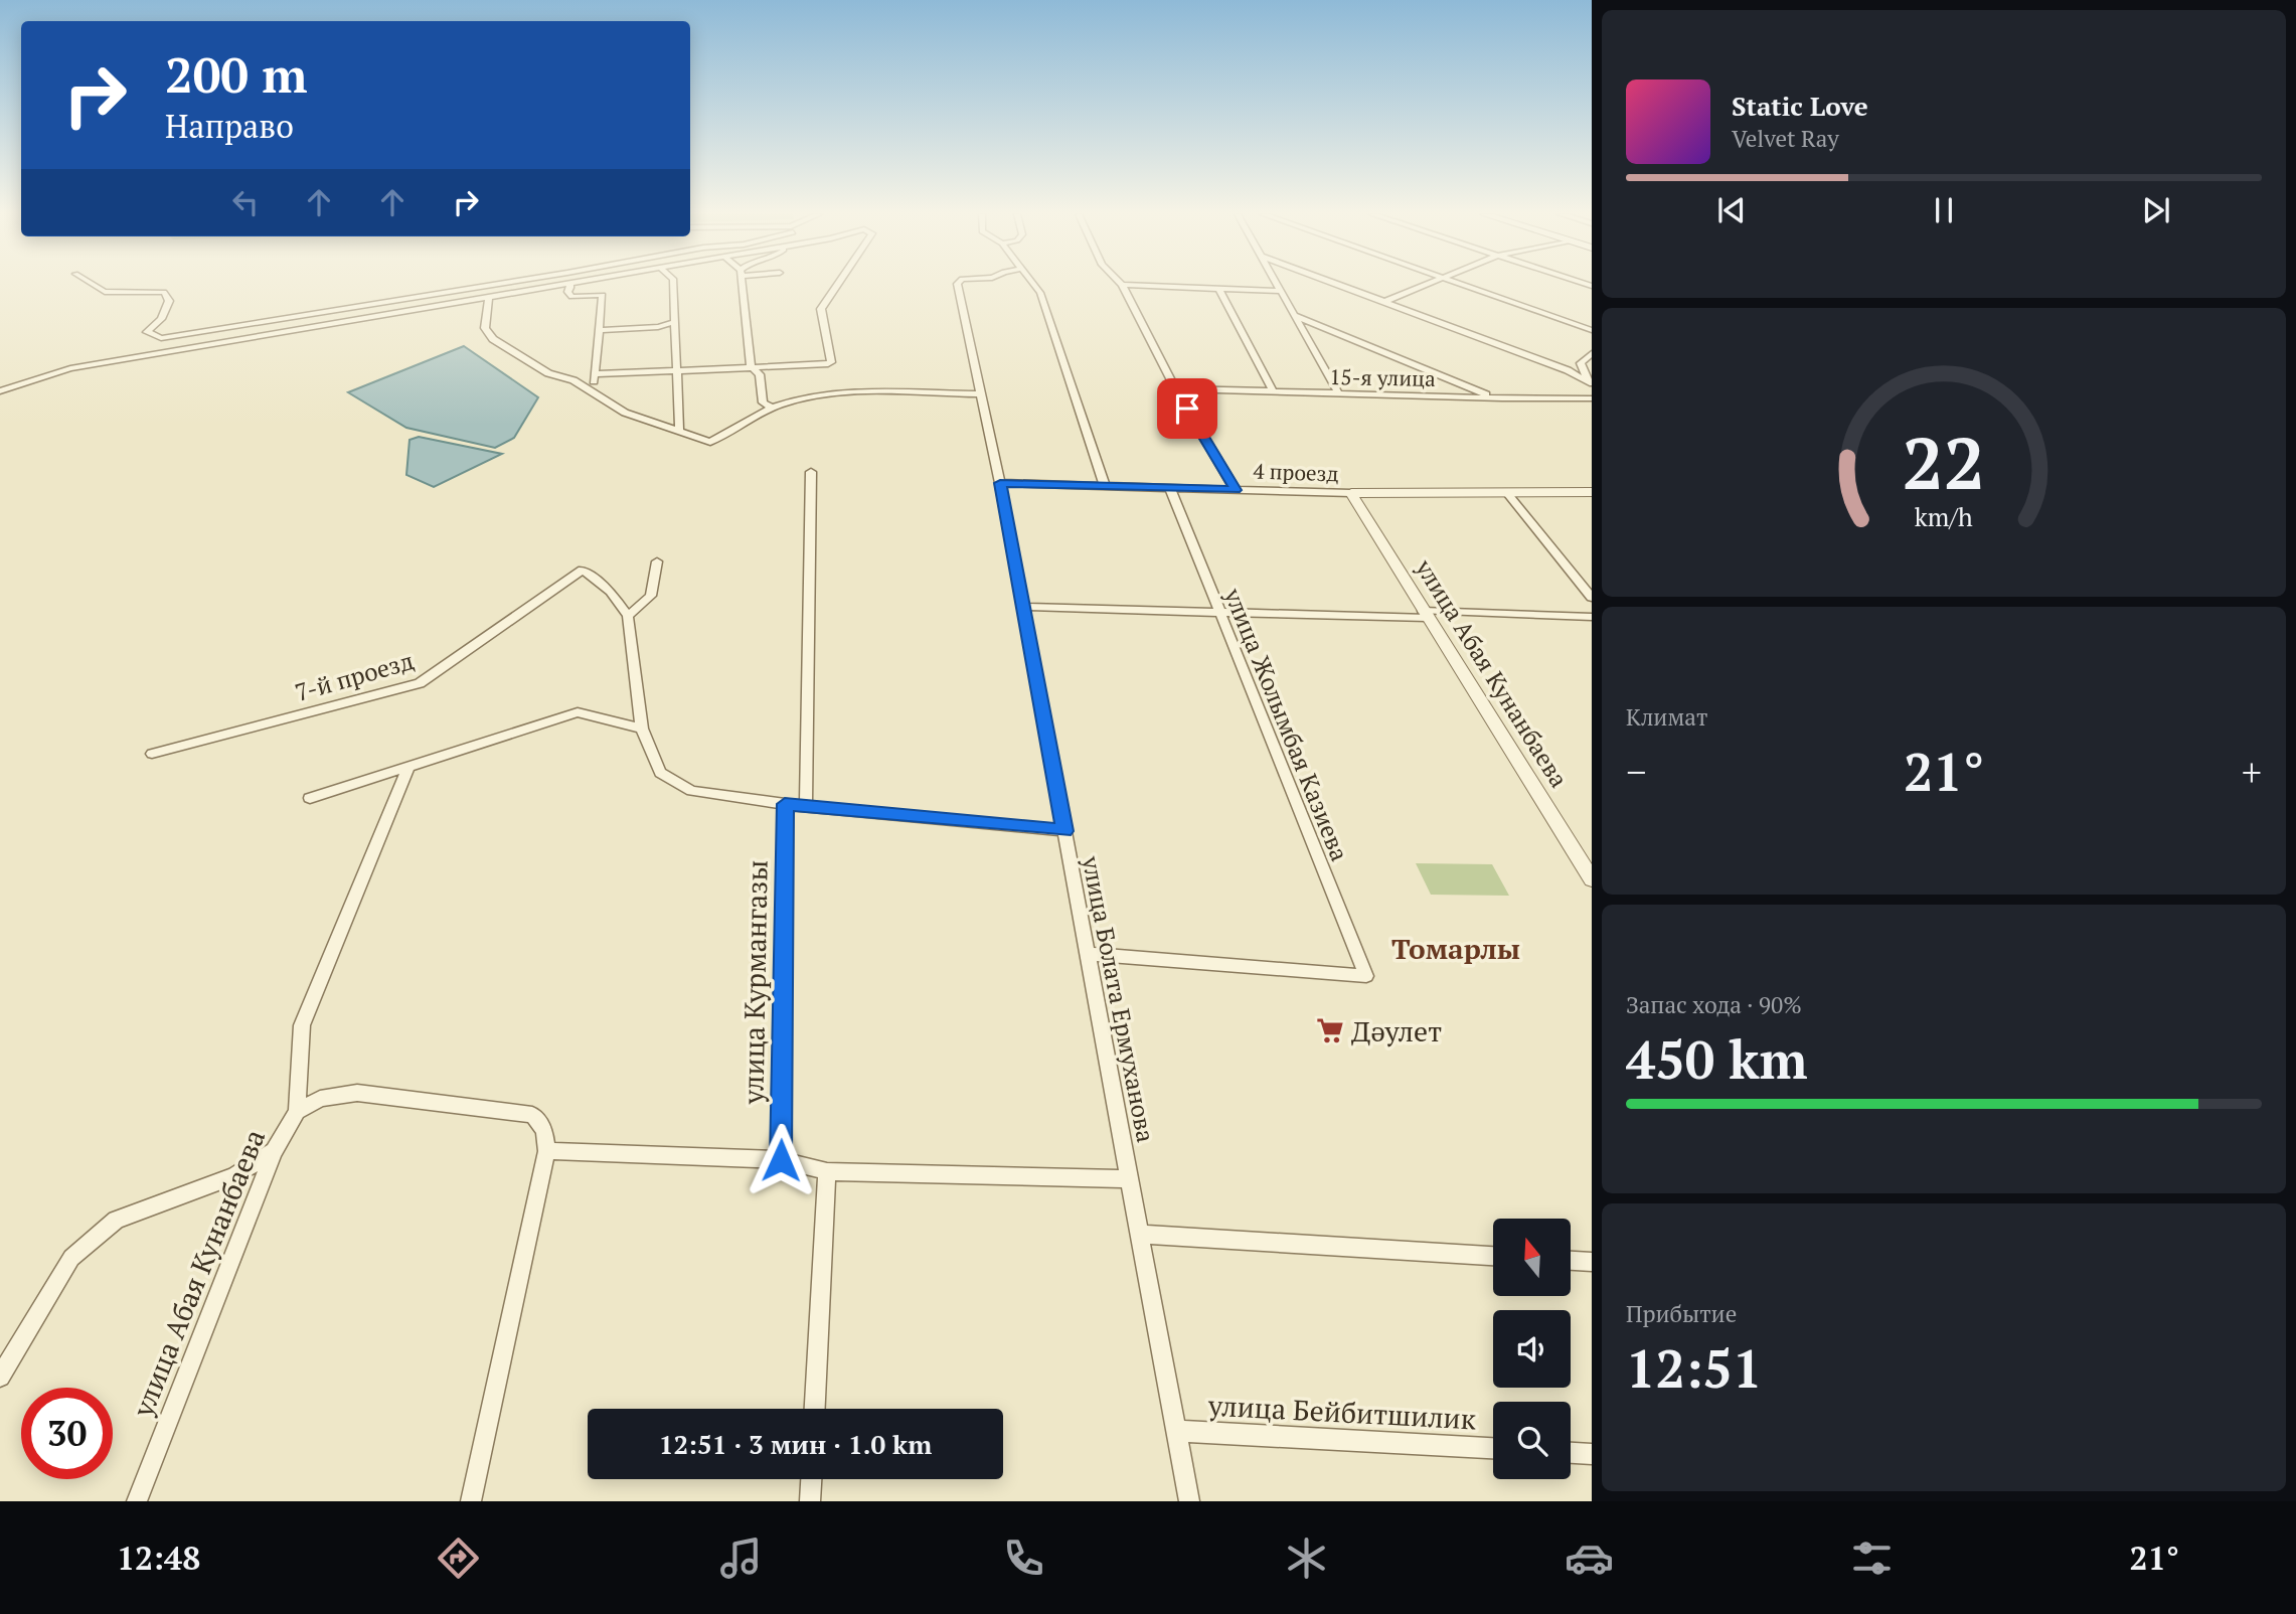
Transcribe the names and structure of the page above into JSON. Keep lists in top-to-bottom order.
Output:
{
  "streets": {
    "street": [
      "15-я улица",
      "4 проезд",
      "улица Абая Кунанбаева",
      "7-й проезд",
      "улица Жолымбая Казиева",
      "улица Курмангазы",
      "улица Болата Ермуханова",
      "улица Бейбитшилик"
    ]
  },
  "crossings": [
    ["4 проезд", "улица Абая Кунанбаева"],
    ["4 проезд", "улица Жолымбая Казиева"],
    ["4 проезд", "улица Болата Ермуханова"],
    ["улица Жолымбая Казиева", "улица Болата Ермуханова"],
    ["улица Болата Ермуханова", "улица Бейбитшилик"]
  ],
  "districts": ["Томарлы"],
  "places": {
    "supermarket": ["Дәулет"]
  },
  "north": "top",
  "page": {
    "turn": ["200 m", "Направо"],
    "song": ["Static Love", "Velvet Ray"],
    "tile": [
      "Климат",
      ["Запас хода · 90%", "450 km"],
      ["Прибытие", "12:51"]
    ],
    "heat": ["−", "21°", "+"],
    "limit": "30",
    "trip": "12:51 · 3 мин · 1.0 km",
    "tabs": ["12:48", "21°"],
    "gauge": ["22", "km/h"]
  }
}
